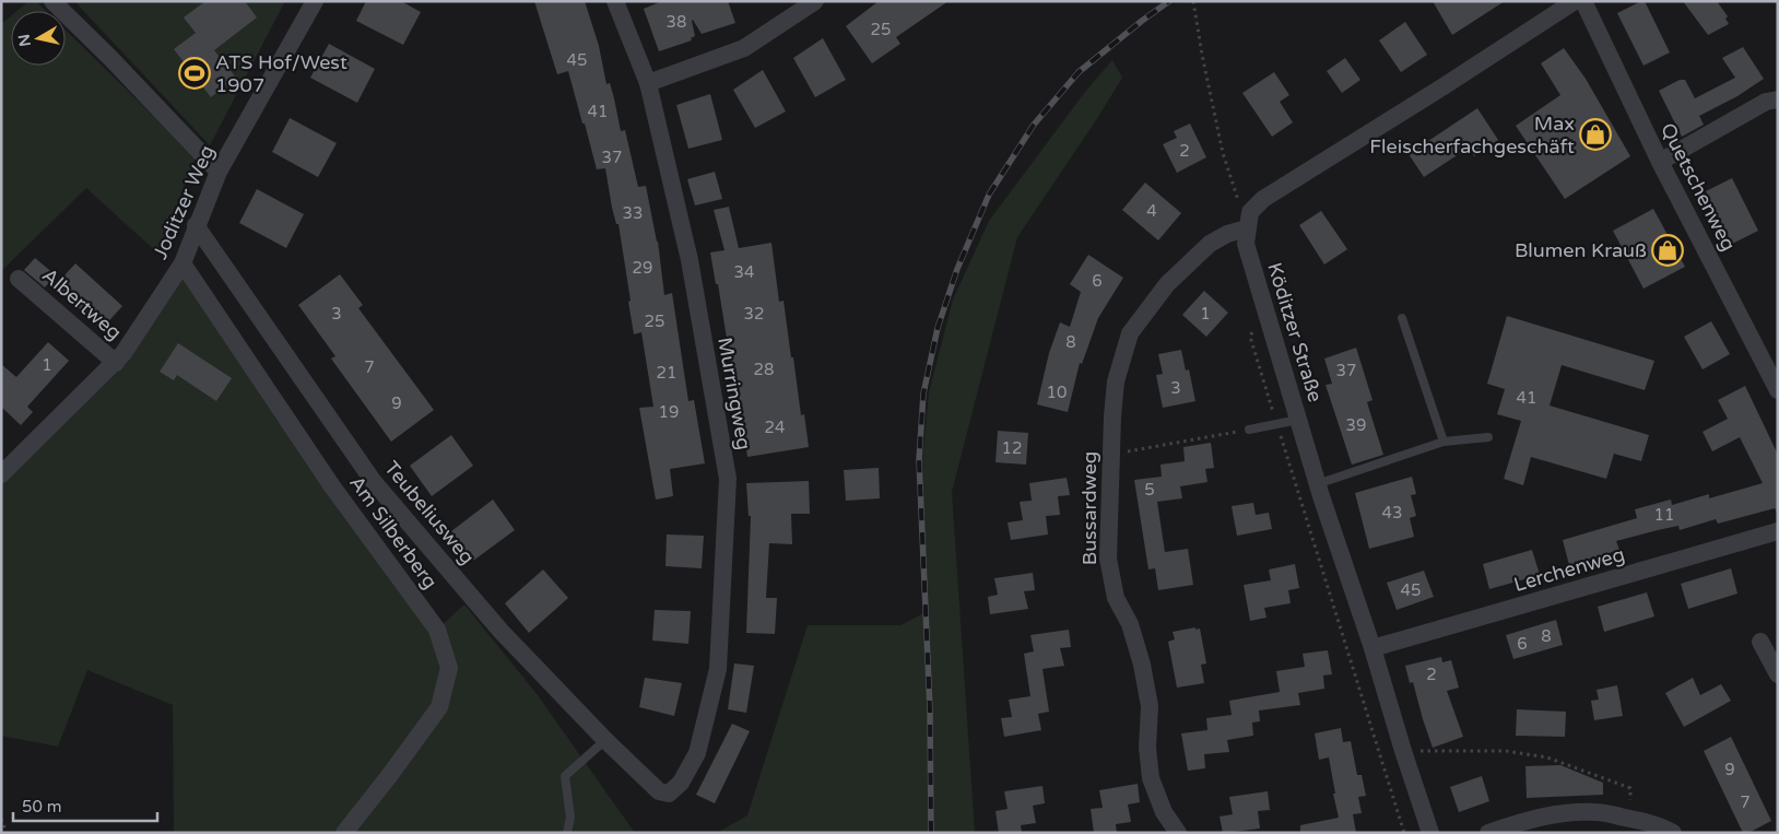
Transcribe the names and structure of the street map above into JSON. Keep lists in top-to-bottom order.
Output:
{
  "streets": {
    "street": [
      "Quetschenweg",
      "Joditzer Weg",
      "Albertweg",
      "Köditzer Straße",
      "Murringweg",
      "Bussardweg",
      "Teubeliusweg",
      "Am Silberberg",
      "Lerchenweg"
    ]
  },
  "crossings": [
    ["Joditzer Weg", "Albertweg"],
    ["Joditzer Weg", "Teubeliusweg"],
    ["Joditzer Weg", "Am Silberberg"],
    ["Köditzer Straße", "Bussardweg"],
    ["Köditzer Straße", "Lerchenweg"],
    ["Murringweg", "Teubeliusweg"]
  ],
  "places": {
    "sports": ["ATS Hof/West 1907"],
    "shop": ["Max Fleischerfachgeschäft", "Blumen Krauß"]
  },
  "house_numbers": [
    "38",
    "25",
    "45",
    "41",
    "2",
    "37",
    "4",
    "33",
    "29",
    "34",
    "6",
    "3",
    "32",
    "1",
    "25",
    "8",
    "1",
    "7",
    "28",
    "37",
    "21",
    "3",
    "10",
    "41",
    "9",
    "19",
    "39",
    "24",
    "12",
    "5",
    "43",
    "11",
    "45",
    "8",
    "6",
    "2",
    "9",
    "7"
  ],
  "scale_bar": "50 m",
  "north": "left"
}
